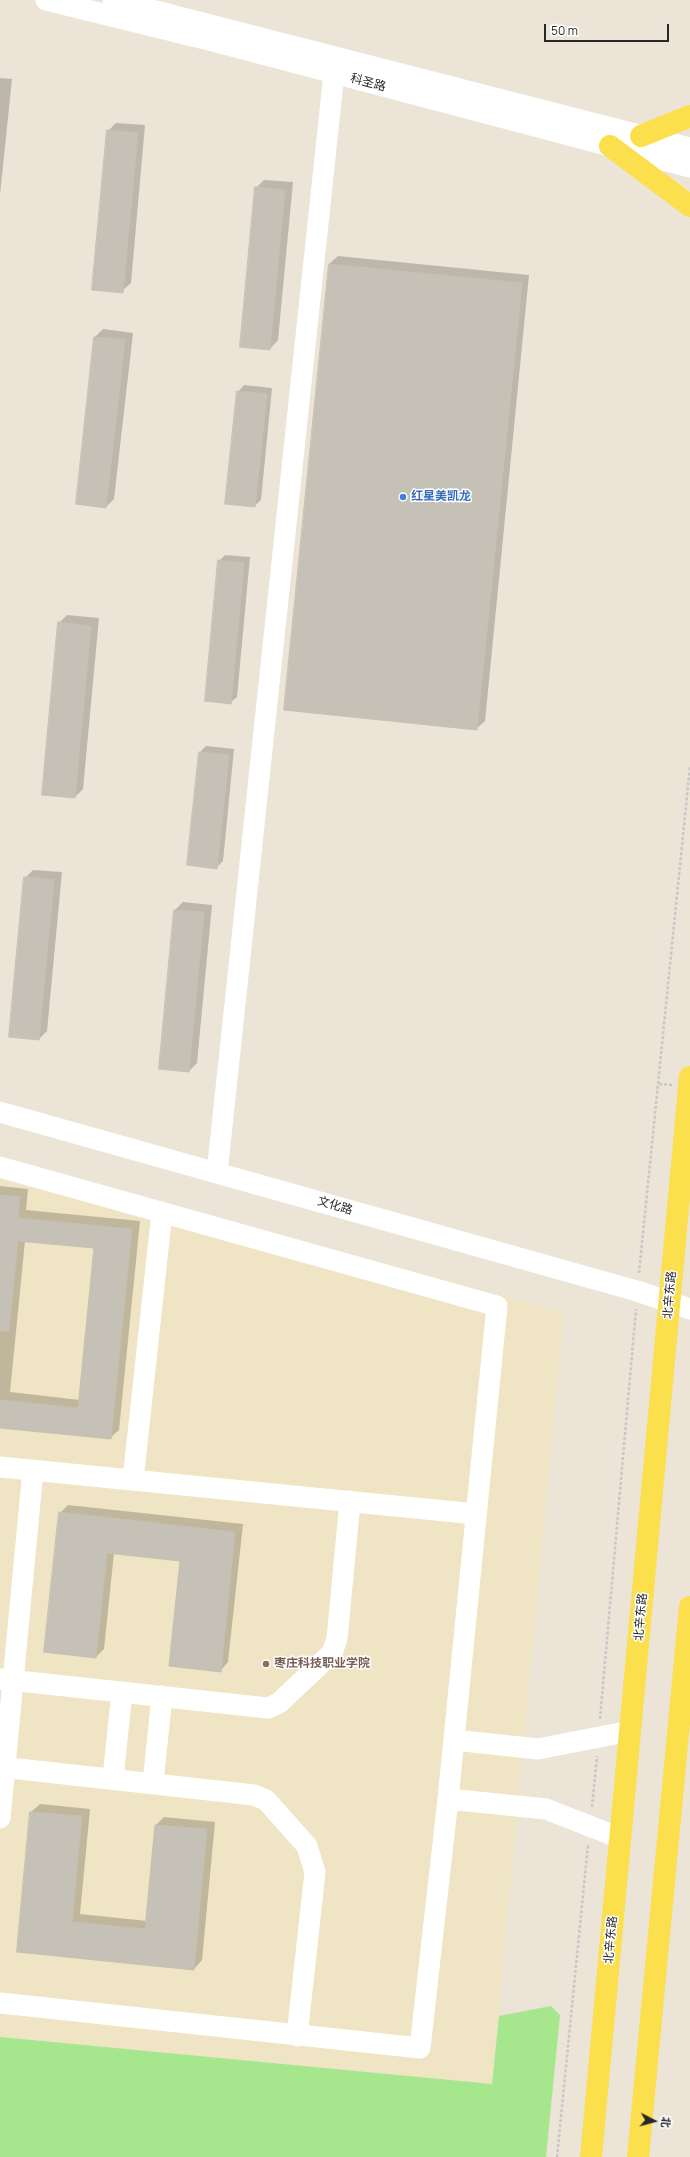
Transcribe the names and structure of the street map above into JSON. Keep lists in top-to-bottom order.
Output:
{
  "streets": {
    "main road": ["北辛东路"],
    "street": ["科圣路", "文化路"]
  },
  "crossings": [
    ["文化路", "北辛东路"]
  ],
  "places": ["红星美凯龙", "枣庄科技职业学院"],
  "scale_bar": "50 m",
  "north": "right"
}
